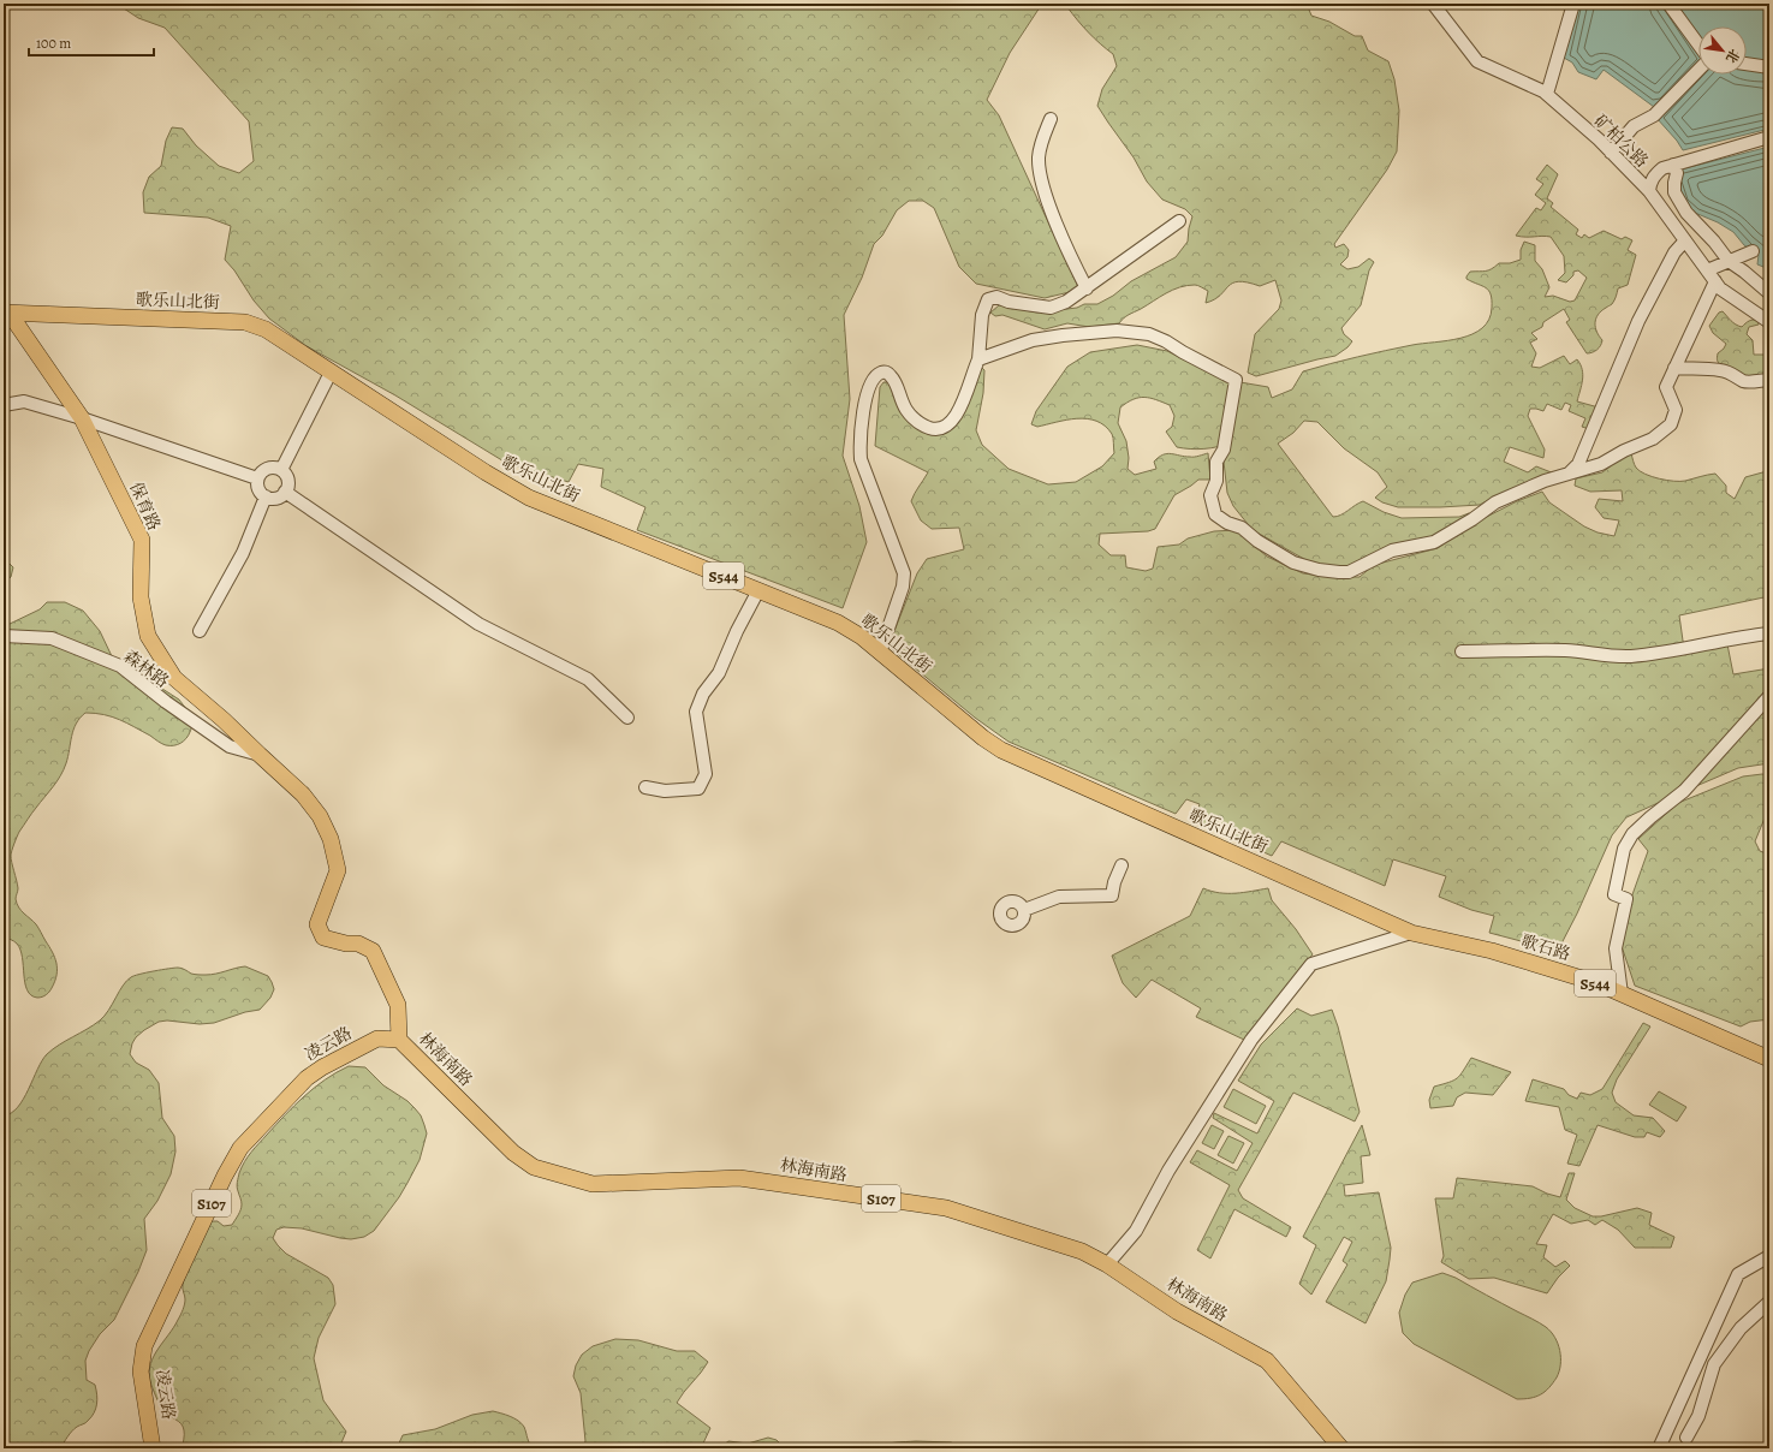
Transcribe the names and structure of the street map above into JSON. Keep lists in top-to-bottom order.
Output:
{
  "streets": {
    "main road": [
      "歌乐山北街",
      "保育路",
      "S544",
      "歌石路",
      "凌云路",
      "林海南路",
      "S107"
    ],
    "street": ["矿柏公路", "森林路"]
  },
  "crossings": [
    ["歌乐山北街", "保育路"],
    ["歌乐山北街", "歌石路"],
    ["保育路", "森林路"],
    ["凌云路", "林海南路"]
  ],
  "scale_bar": "100 m",
  "north": "bottom right"
}
